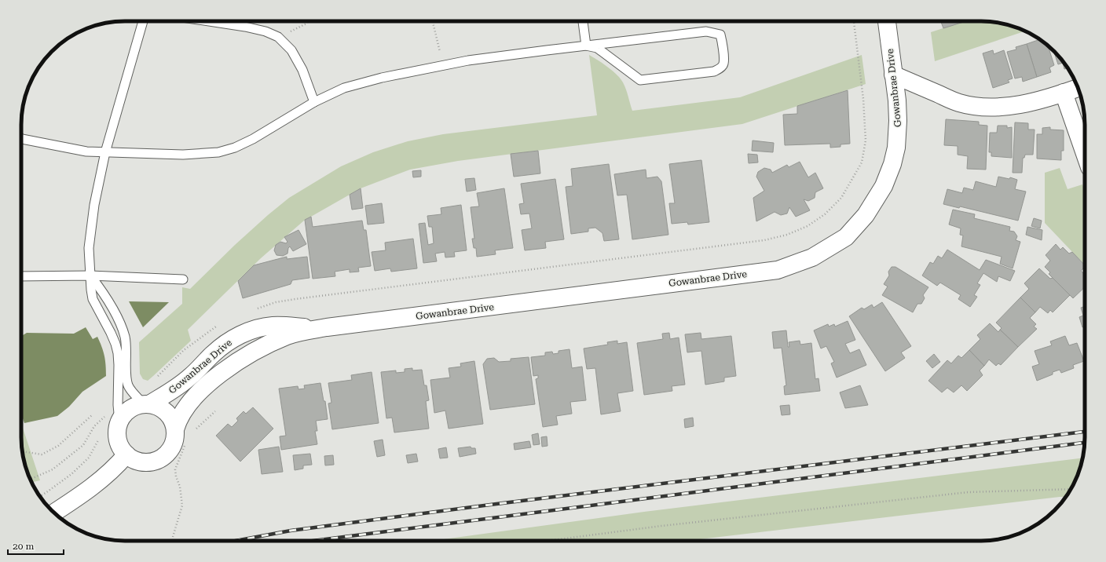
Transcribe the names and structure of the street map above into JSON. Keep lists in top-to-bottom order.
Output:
{
  "streets": {
    "street": ["Gowanbrae Drive"]
  },
  "scale_bar": "20 m"
}
